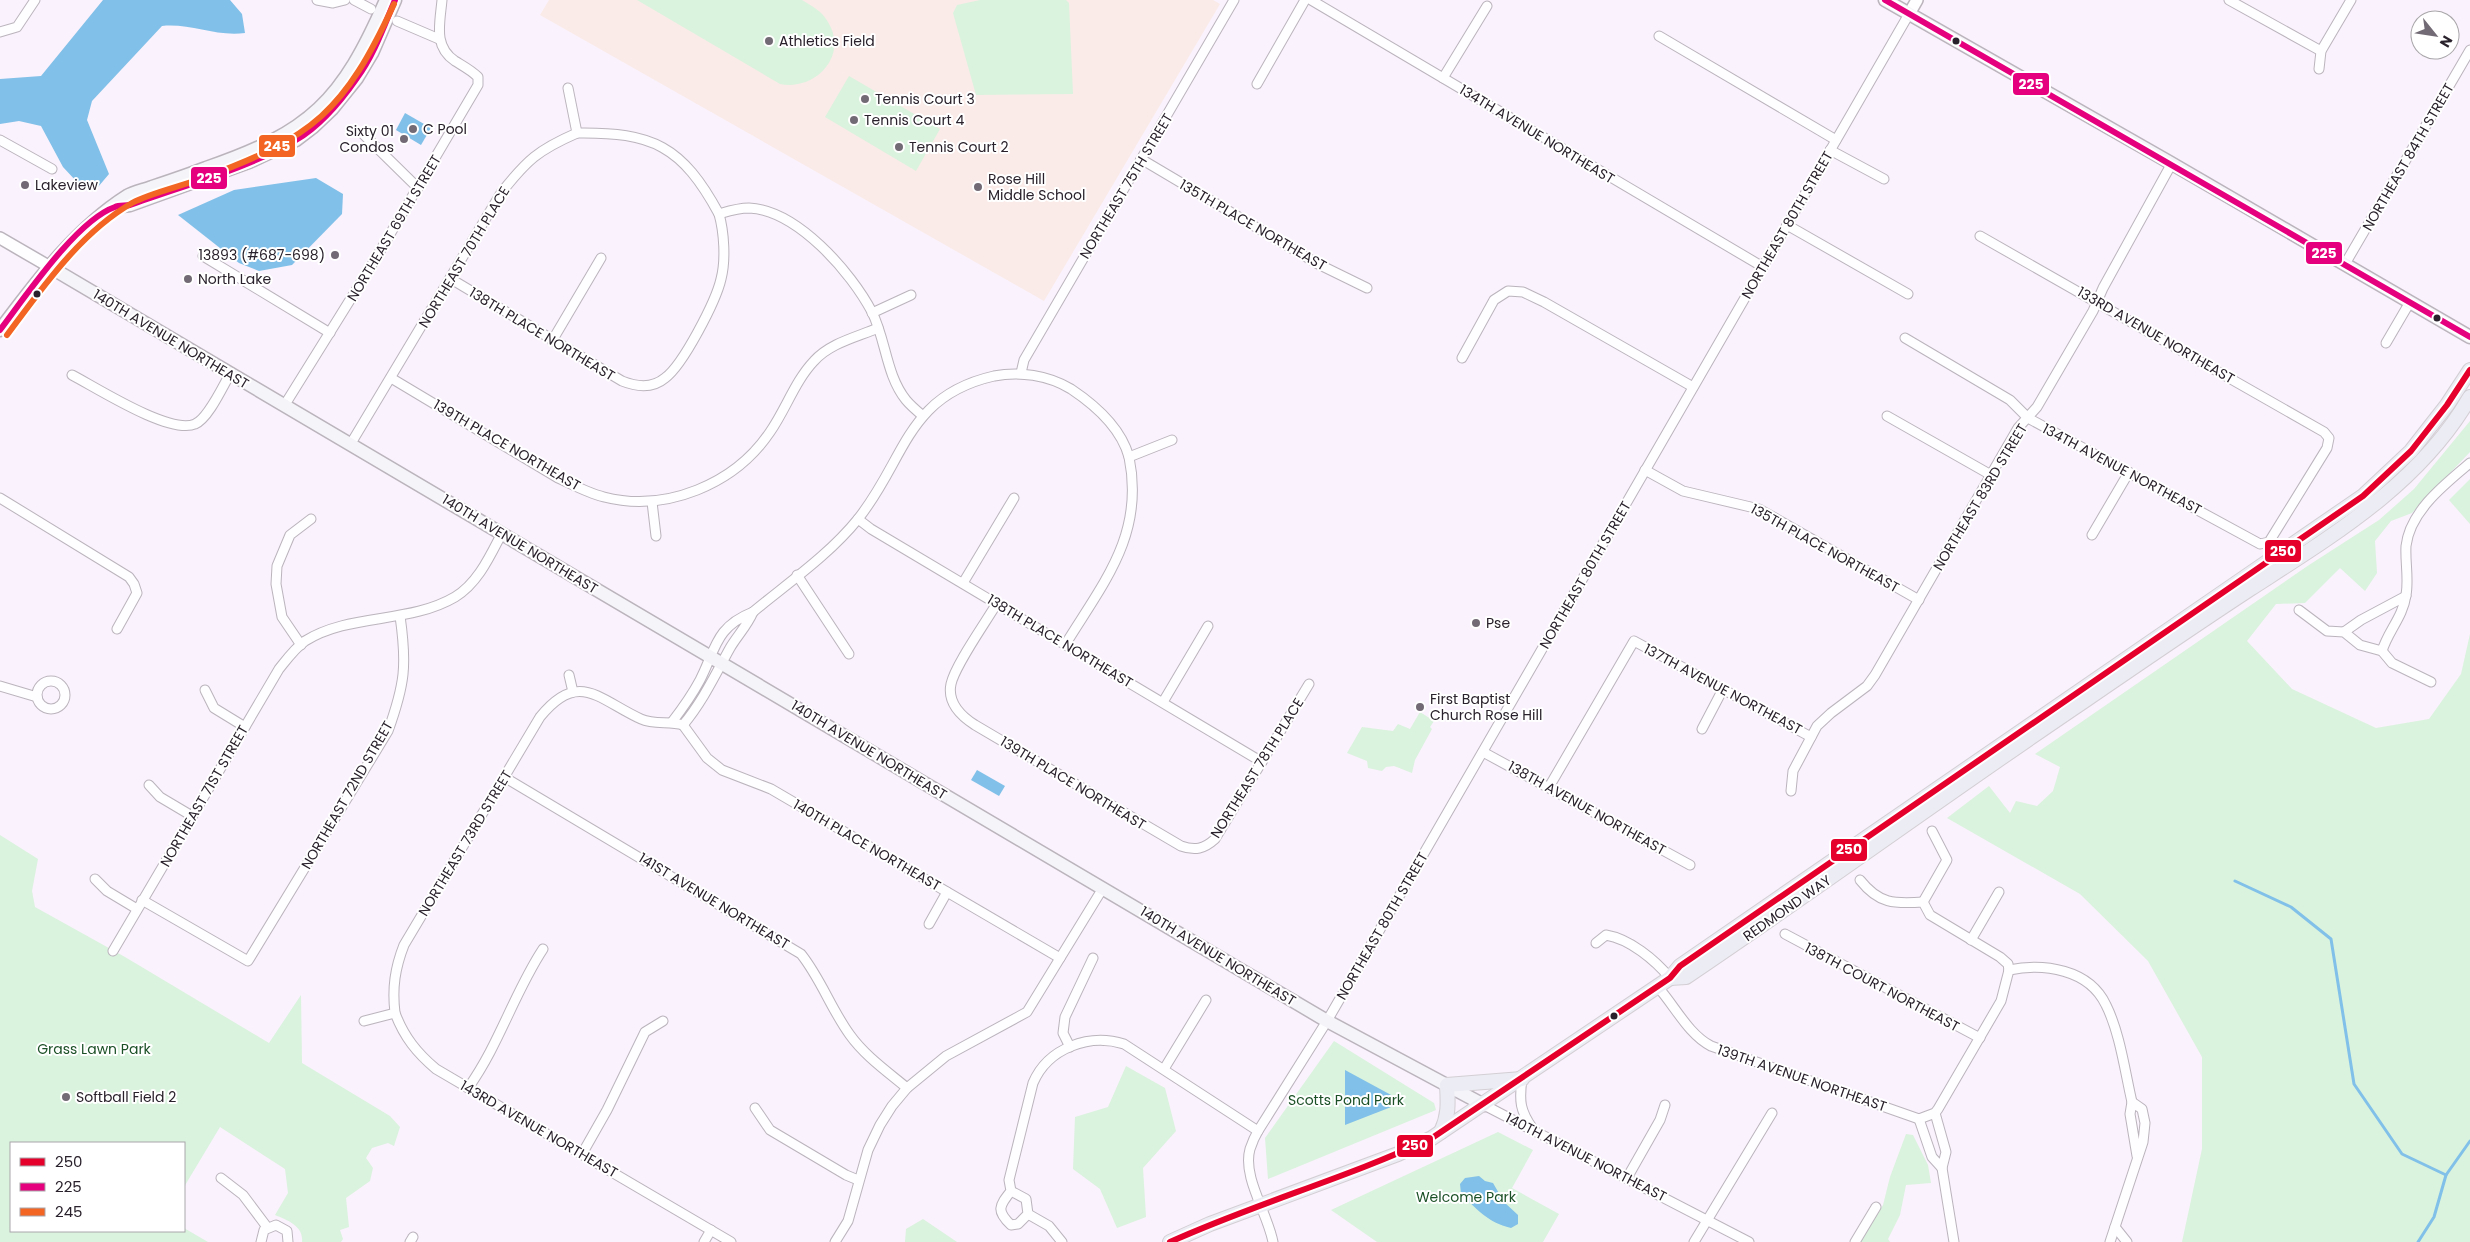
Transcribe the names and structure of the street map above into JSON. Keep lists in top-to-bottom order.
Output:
{
  "streets": {
    "main road": ["140TH AVENUE NORTHEAST", "REDMOND WAY"],
    "street": [
      "134TH AVENUE NORTHEAST",
      "NORTHEAST 84TH STREET",
      "NORTHEAST 75TH STREET",
      "135TH PLACE NORTHEAST",
      "NORTHEAST 80TH STREET",
      "NORTHEAST 69TH STREET",
      "NORTHEAST 70TH PLACE",
      "138TH PLACE NORTHEAST",
      "133RD AVENUE NORTHEAST",
      "139TH PLACE NORTHEAST",
      "NORTHEAST 83RD STREET",
      "137TH AVENUE NORTHEAST",
      "NORTHEAST 78TH PLACE",
      "NORTHEAST 72ND STREET",
      "NORTHEAST 71ST STREET",
      "138TH AVENUE NORTHEAST",
      "NORTHEAST 73RD STREET",
      "140TH PLACE NORTHEAST",
      "141ST AVENUE NORTHEAST",
      "138TH COURT NORTHEAST",
      "139TH AVENUE NORTHEAST",
      "143RD AVENUE NORTHEAST"
    ]
  },
  "crossings": [
    ["134TH AVENUE NORTHEAST", "NORTHEAST 80TH STREET"],
    ["134TH AVENUE NORTHEAST", "133RD AVENUE NORTHEAST"],
    ["134TH AVENUE NORTHEAST", "NORTHEAST 83RD STREET"],
    ["NORTHEAST 75TH STREET", "135TH PLACE NORTHEAST"],
    ["135TH PLACE NORTHEAST", "NORTHEAST 80TH STREET"],
    ["135TH PLACE NORTHEAST", "NORTHEAST 83RD STREET"],
    ["NORTHEAST 80TH STREET", "140TH AVENUE NORTHEAST"],
    ["NORTHEAST 80TH STREET", "138TH AVENUE NORTHEAST"],
    ["NORTHEAST 80TH STREET", "REDMOND WAY"],
    ["NORTHEAST 69TH STREET", "140TH AVENUE NORTHEAST"],
    ["NORTHEAST 70TH PLACE", "138TH PLACE NORTHEAST"],
    ["NORTHEAST 70TH PLACE", "140TH AVENUE NORTHEAST"],
    ["NORTHEAST 70TH PLACE", "139TH PLACE NORTHEAST"],
    ["138TH PLACE NORTHEAST", "139TH PLACE NORTHEAST"],
    ["138TH PLACE NORTHEAST", "NORTHEAST 78TH PLACE"],
    ["133RD AVENUE NORTHEAST", "NORTHEAST 83RD STREET"],
    ["140TH AVENUE NORTHEAST", "NORTHEAST 71ST STREET"],
    ["140TH AVENUE NORTHEAST", "REDMOND WAY"],
    ["139TH PLACE NORTHEAST", "NORTHEAST 78TH PLACE"],
    ["NORTHEAST 83RD STREET", "137TH AVENUE NORTHEAST"],
    ["137TH AVENUE NORTHEAST", "138TH AVENUE NORTHEAST"],
    ["NORTHEAST 72ND STREET", "NORTHEAST 71ST STREET"],
    ["NORTHEAST 73RD STREET", "141ST AVENUE NORTHEAST"],
    ["NORTHEAST 73RD STREET", "143RD AVENUE NORTHEAST"],
    ["REDMOND WAY", "139TH AVENUE NORTHEAST"]
  ],
  "parks": ["Grass Lawn Park", "Scotts Pond Park", "Welcome Park"],
  "places": [
    "Athletics Field",
    "Tennis Court 3",
    "Tennis Court 4",
    "C Pool",
    "Sixty 01 Condos",
    "Tennis Court 2",
    "Lakeview",
    "Rose Hill Middle School",
    "13893 (#687-698)",
    "North Lake",
    "Pse",
    "First Baptist Church Rose Hill",
    "Softball Field 2"
  ],
  "lines": ["transit line 225", "transit line 245", "transit line 250"],
  "legend": ["250", "225", "245"],
  "north": "bottom right"
}
